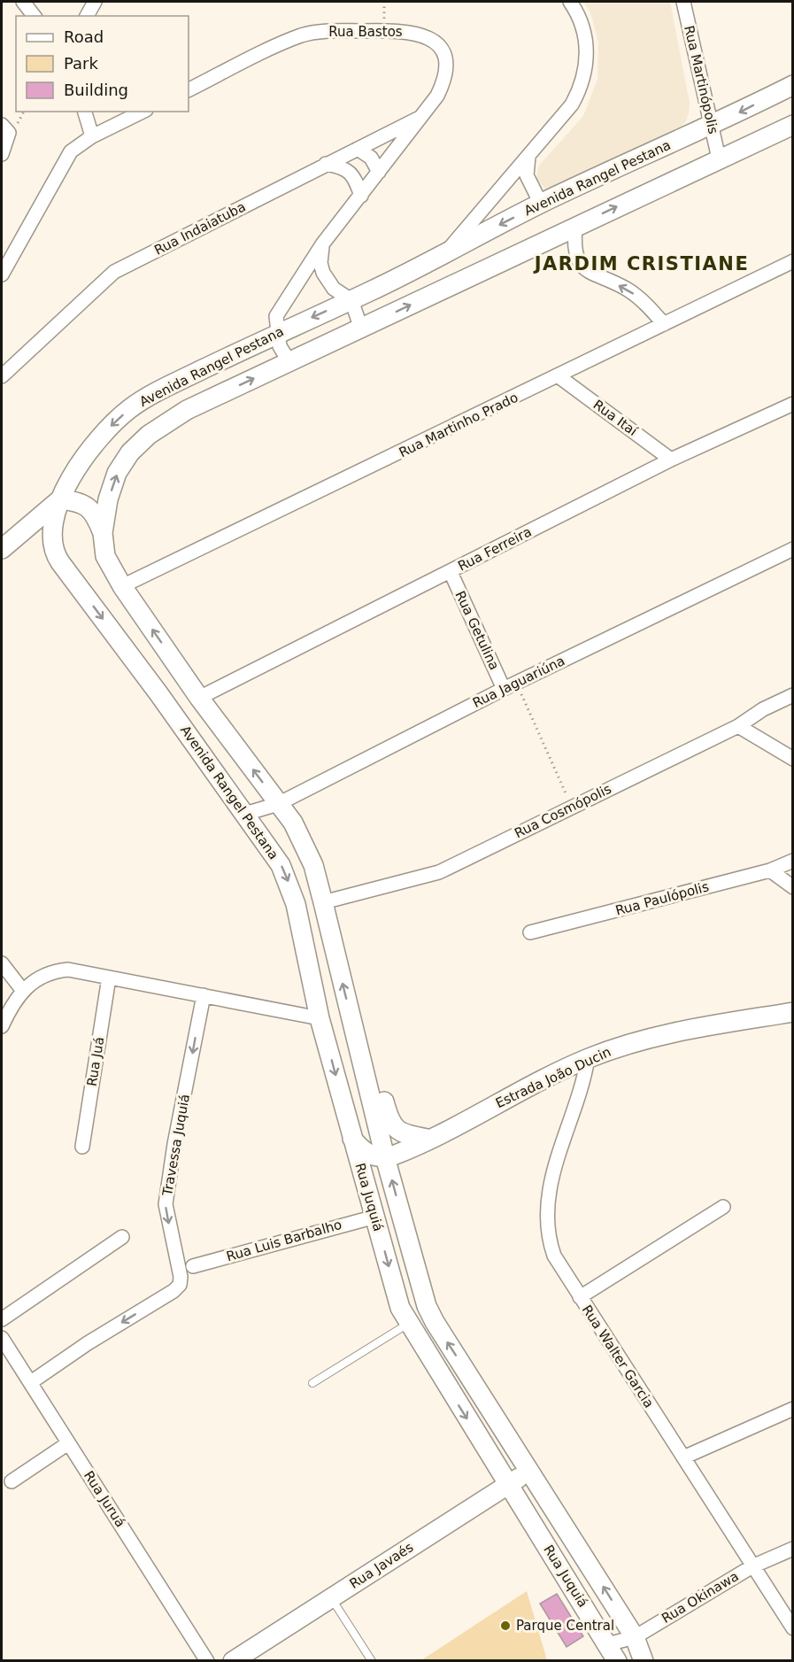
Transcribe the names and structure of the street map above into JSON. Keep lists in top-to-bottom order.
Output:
{
  "streets": {
    "main road": [
      "Avenida Rangel Pestana",
      "Estrada João Ducin",
      "Rua Juquiá",
      "Rua Javaés"
    ],
    "street": [
      "Rua Bastos",
      "Rua Martinópolis",
      "Rua Indaiatuba",
      "Rua Itaí",
      "Rua Martinho Prado",
      "Rua Ferreira",
      "Rua Getulina",
      "Rua Jaguariúna",
      "Rua Cosmópolis",
      "Rua Paulópolis",
      "Rua Juá",
      "Travessa Juquiá",
      "Rua Luis Barbalho",
      "Rua Walter Garcia",
      "Rua Juruá",
      "Rua Okinawa"
    ]
  },
  "crossings": [
    ["Rua Bastos", "Avenida Rangel Pestana"],
    ["Rua Bastos", "Rua Indaiatuba"],
    ["Rua Martinópolis", "Avenida Rangel Pestana"],
    ["Avenida Rangel Pestana", "Rua Martinho Prado"],
    ["Avenida Rangel Pestana", "Rua Ferreira"],
    ["Avenida Rangel Pestana", "Rua Jaguariúna"],
    ["Avenida Rangel Pestana", "Rua Cosmópolis"],
    ["Avenida Rangel Pestana", "Rua Juquiá"],
    ["Rua Itaí", "Rua Martinho Prado"],
    ["Rua Itaí", "Rua Ferreira"],
    ["Rua Ferreira", "Rua Getulina"],
    ["Rua Getulina", "Rua Jaguariúna"],
    ["Estrada João Ducin", "Rua Juquiá"],
    ["Estrada João Ducin", "Rua Walter Garcia"],
    ["Travessa Juquiá", "Rua Juruá"],
    ["Rua Juquiá", "Rua Luis Barbalho"],
    ["Rua Juquiá", "Rua Javaés"],
    ["Rua Juquiá", "Rua Okinawa"],
    ["Rua Walter Garcia", "Rua Okinawa"]
  ],
  "one_way": ["Travessa Juquiá"],
  "districts": ["JARDIM CRISTIANE"],
  "places": ["Parque Central"],
  "legend": ["Road", "Park", "Building"]
}
